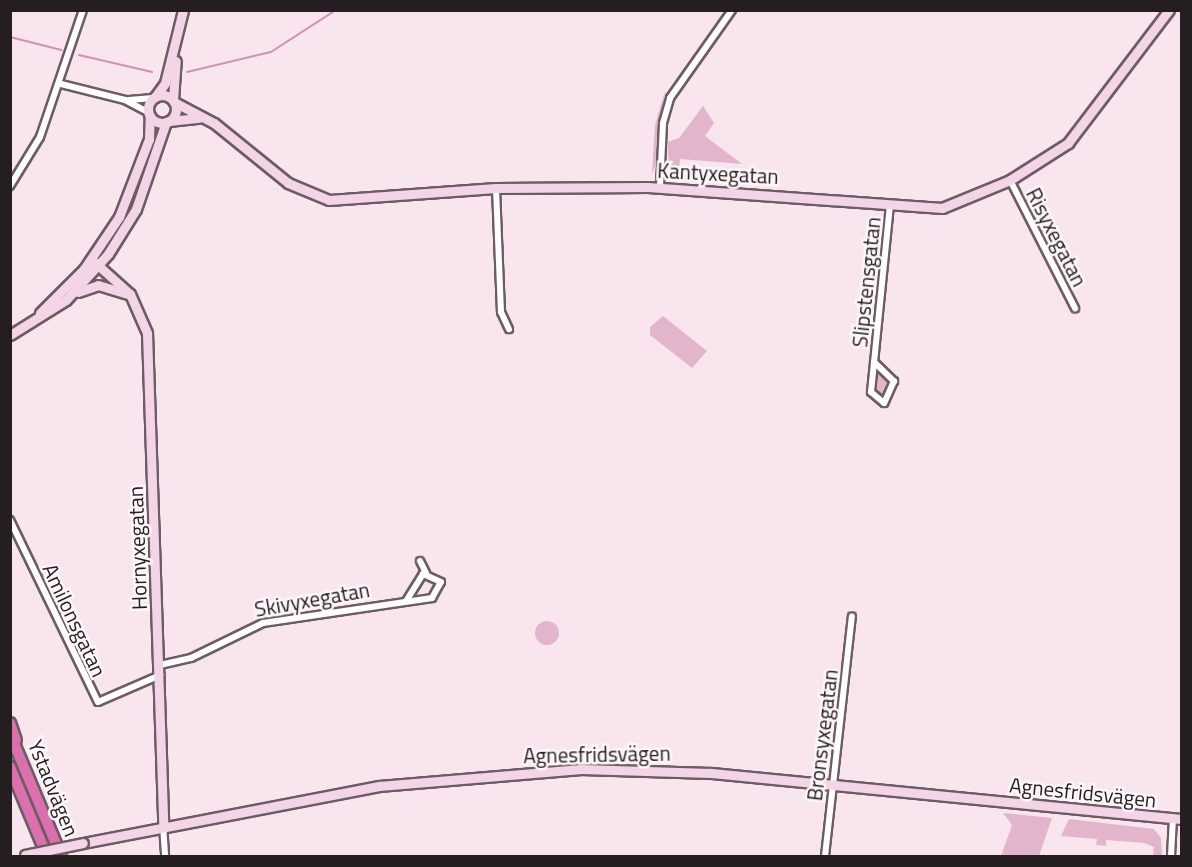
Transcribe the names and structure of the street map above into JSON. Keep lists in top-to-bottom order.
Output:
{
  "streets": {
    "highway": ["Ystadvägen"],
    "main road": ["Kantyxegatan", "Hornyxegatan", "Agnesfridsvägen"],
    "street": [
      "Risyxegatan",
      "Slipstensgatan",
      "Skivyxegatan",
      "Amilonsgatan",
      "Bronsyxegatan"
    ]
  },
  "crossings": [
    ["Kantyxegatan", "Risyxegatan"],
    ["Kantyxegatan", "Slipstensgatan"],
    ["Hornyxegatan", "Skivyxegatan"],
    ["Hornyxegatan", "Amilonsgatan"],
    ["Hornyxegatan", "Agnesfridsvägen"],
    ["Skivyxegatan", "Amilonsgatan"],
    ["Bronsyxegatan", "Agnesfridsvägen"]
  ]
}
